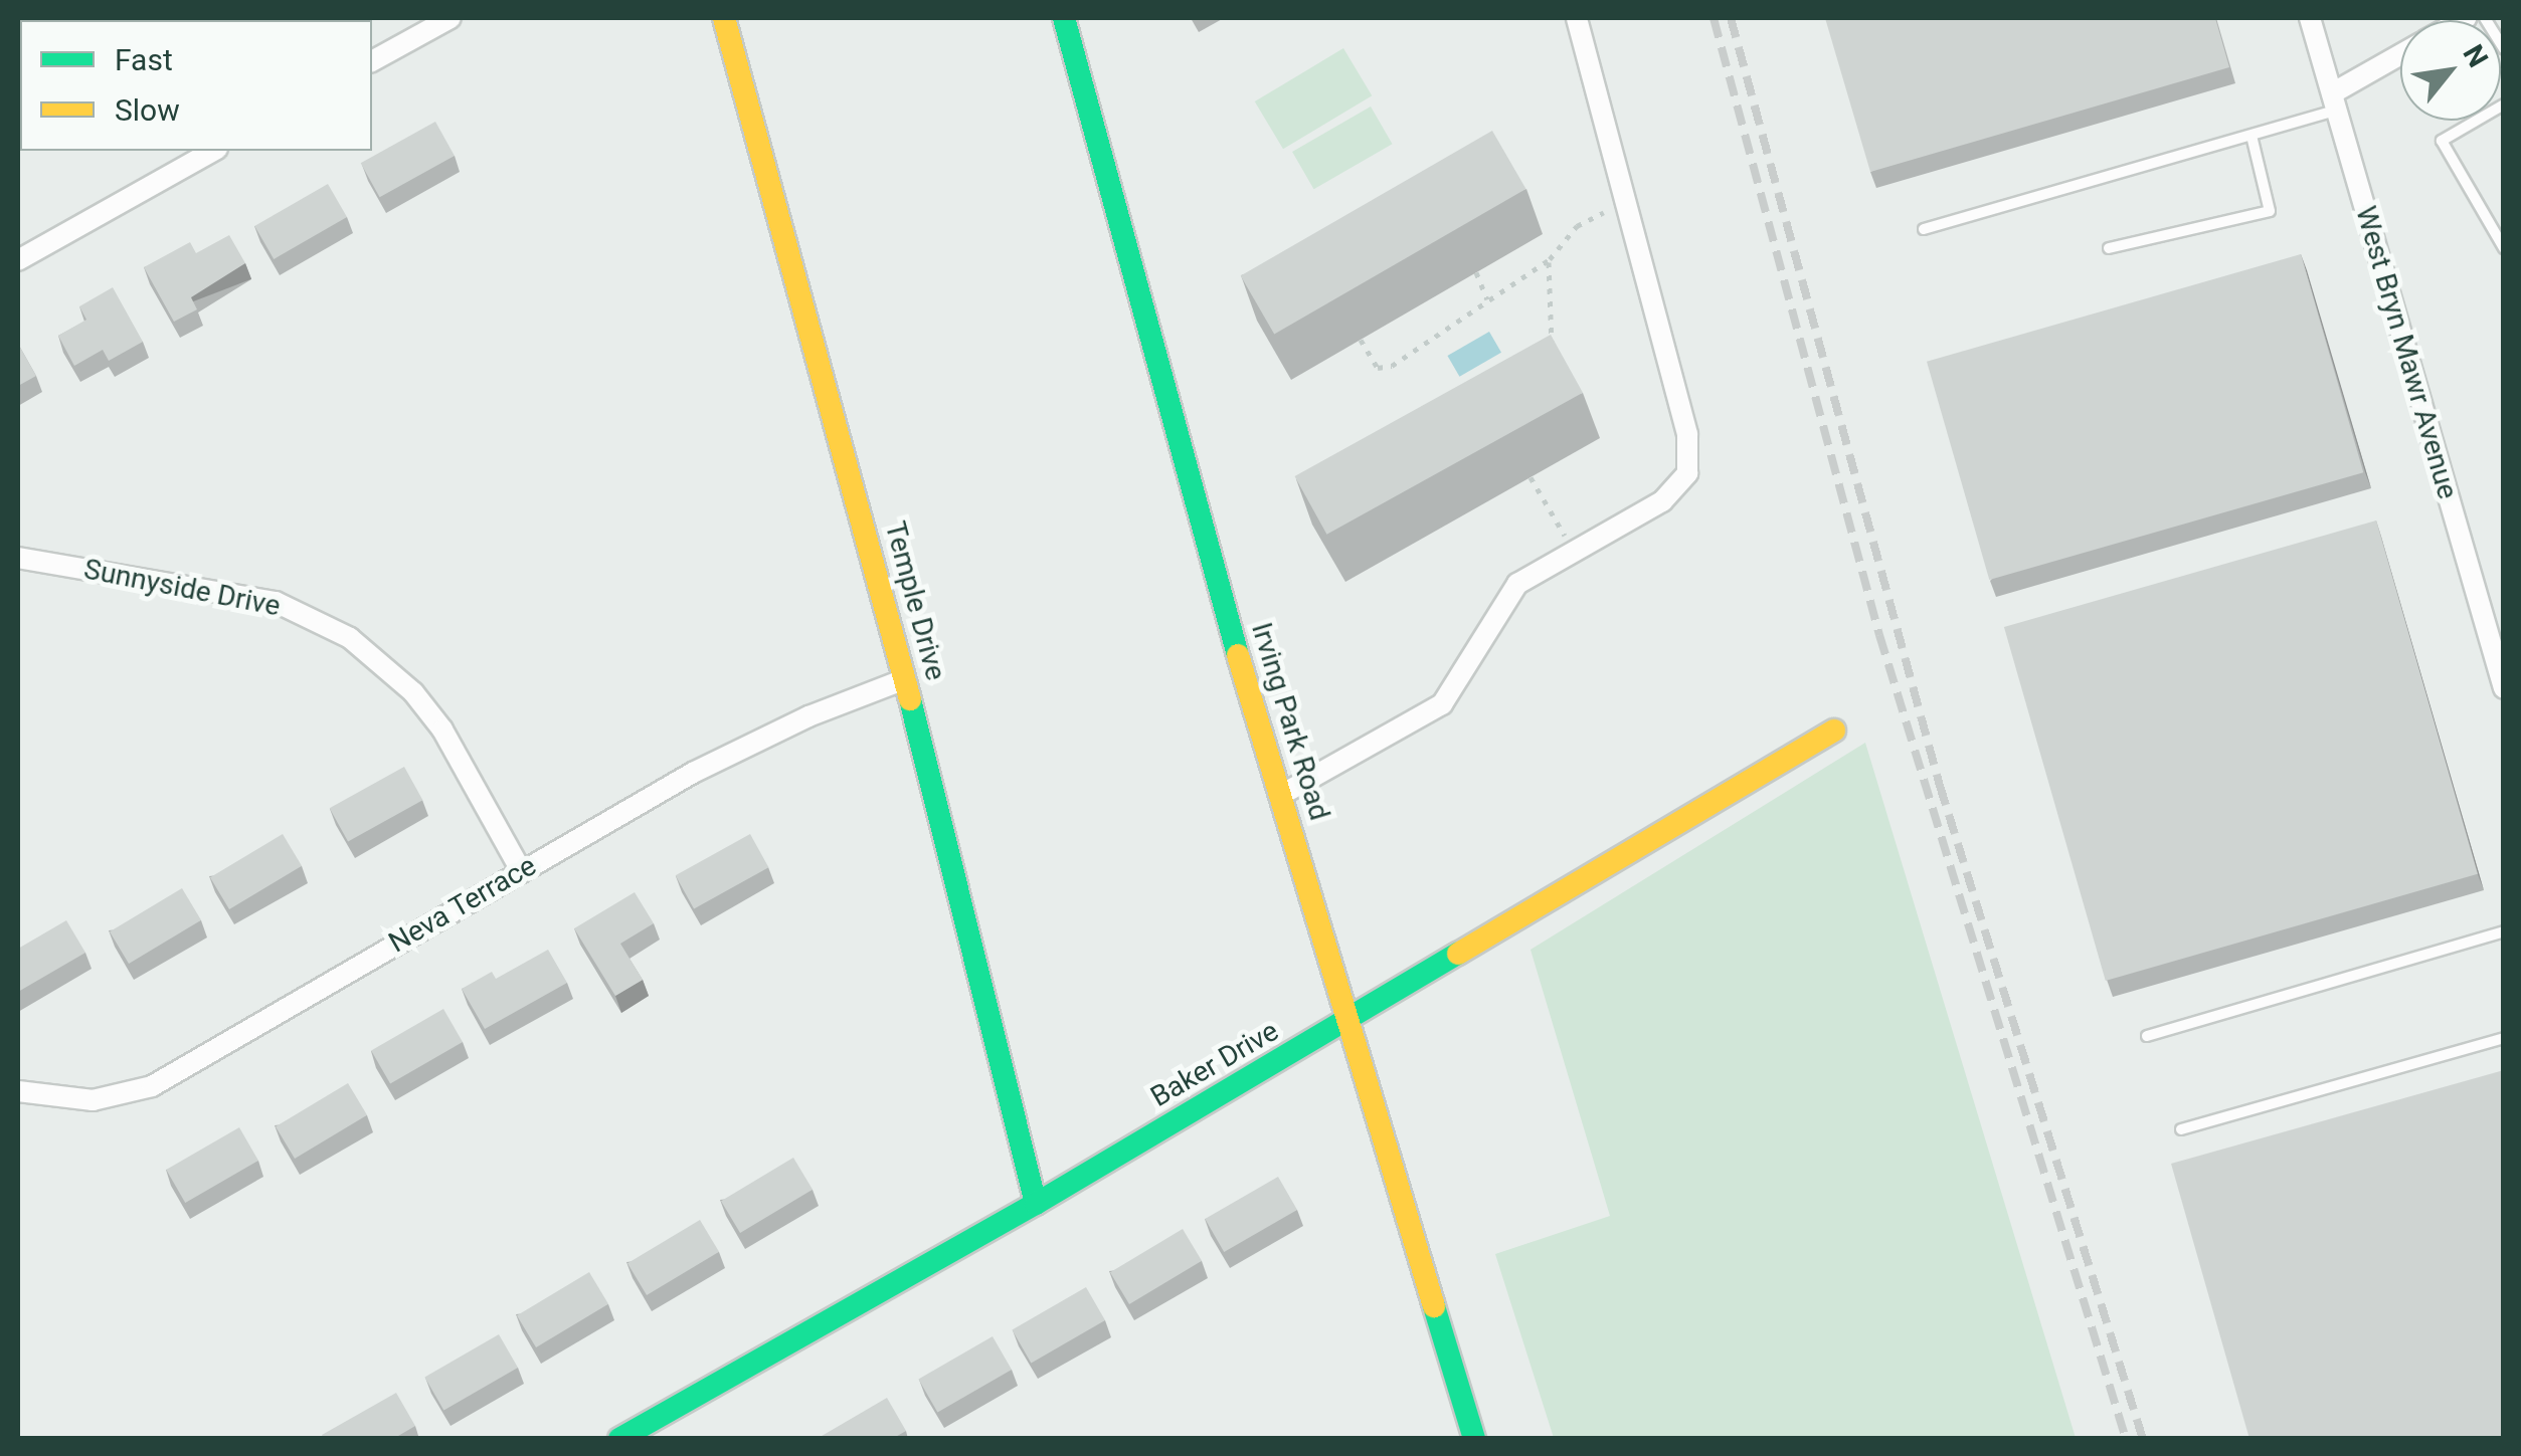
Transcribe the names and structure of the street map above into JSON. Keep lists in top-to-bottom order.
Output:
{
  "streets": {
    "street": [
      "West Bryn Mawr Avenue",
      "Sunnyside Drive",
      "Temple Drive",
      "Irving Park Road",
      "Neva Terrace",
      "Baker Drive"
    ]
  },
  "crossings": [
    ["Sunnyside Drive", "Neva Terrace"],
    ["Temple Drive", "Neva Terrace"],
    ["Temple Drive", "Baker Drive"],
    ["Irving Park Road", "Baker Drive"]
  ],
  "legend": ["Fast", "Slow"],
  "north": "top right"
}
